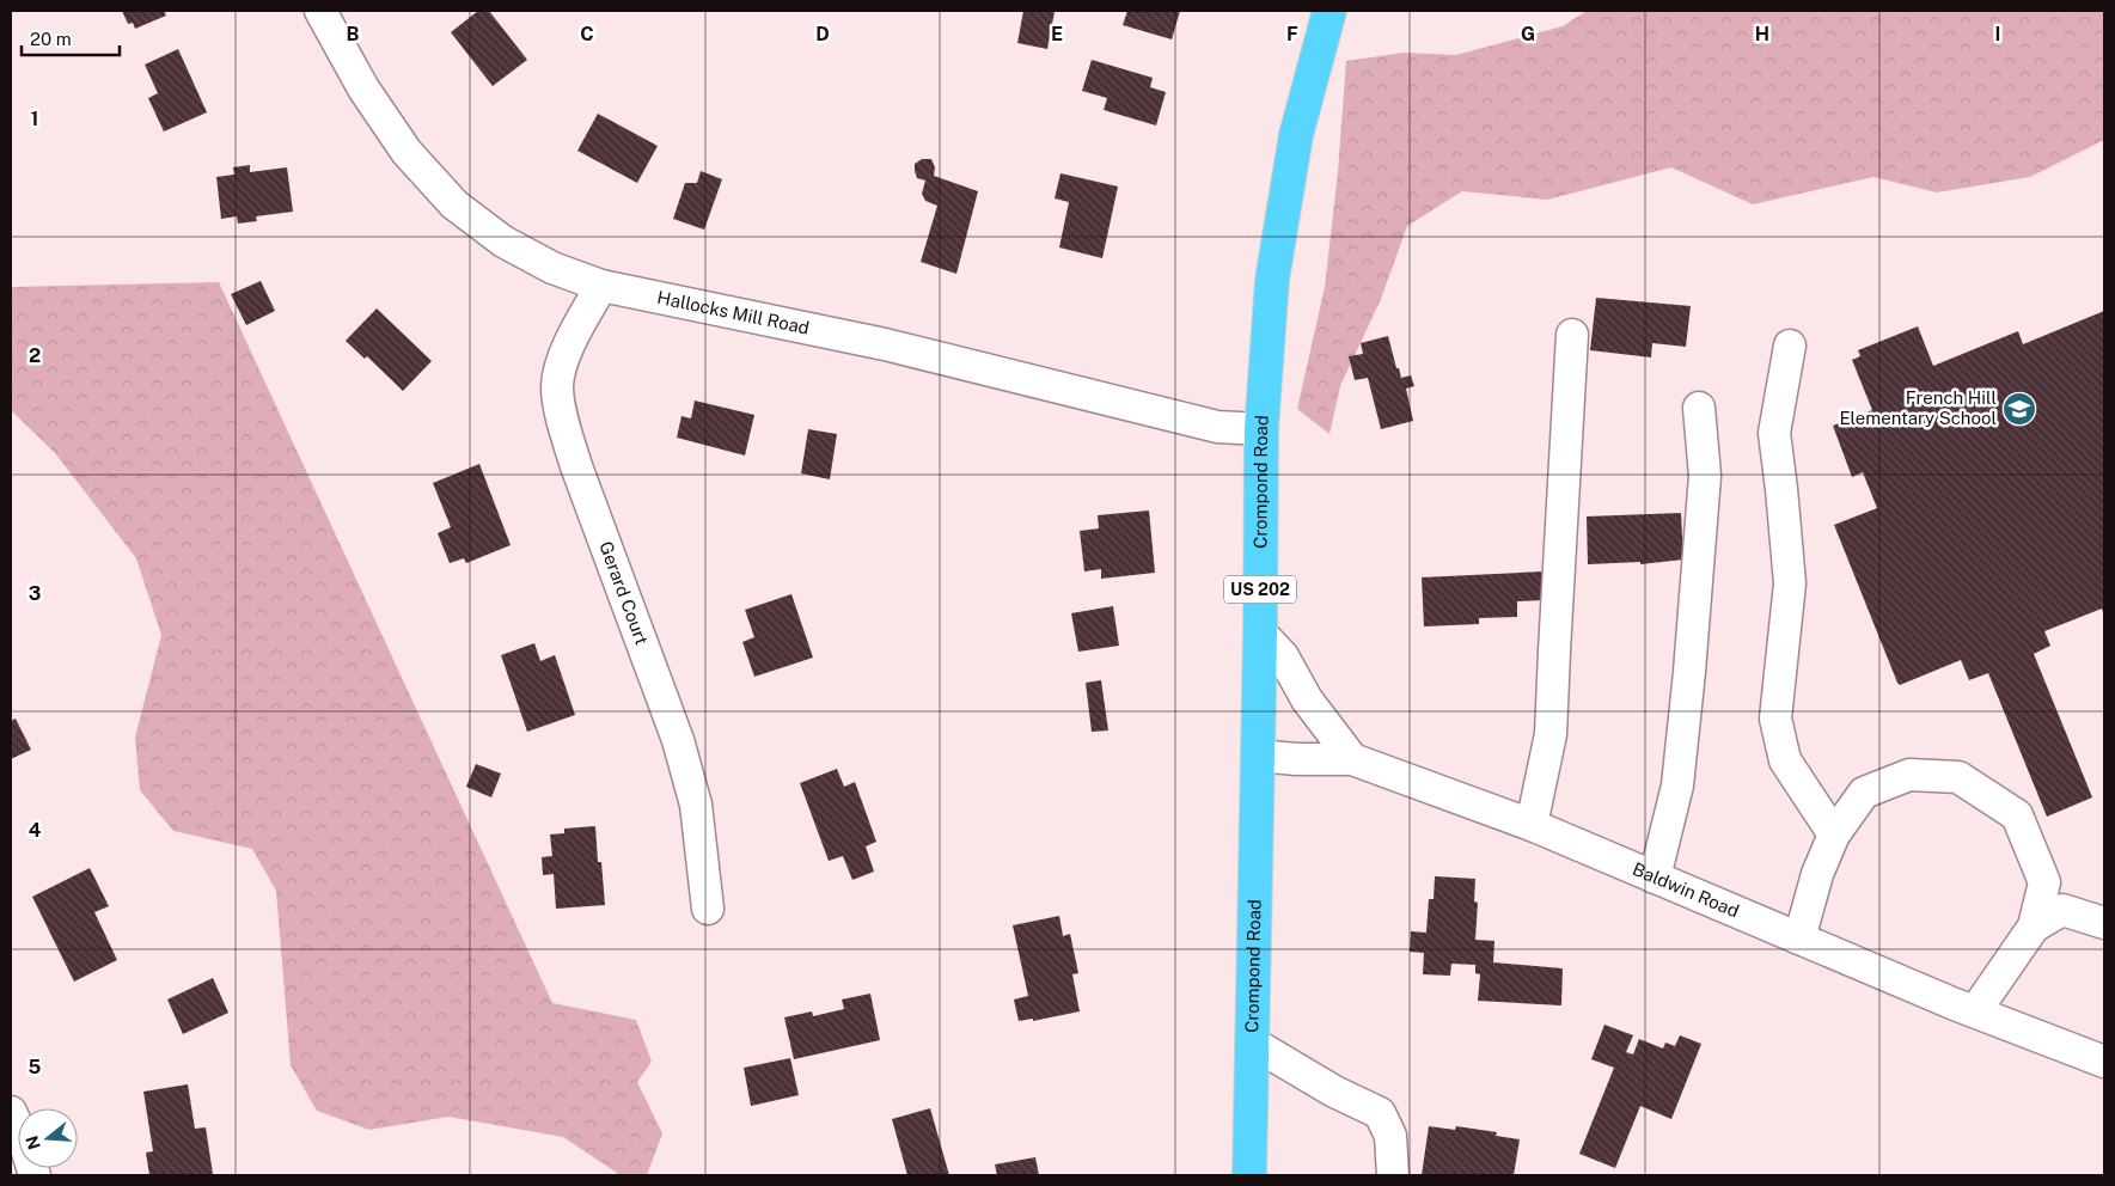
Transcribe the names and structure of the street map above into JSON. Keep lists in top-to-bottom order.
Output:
{
  "streets": {
    "highway": ["Crompond Road", "US 202"],
    "street": ["Hallocks Mill Road", "Gerard Court", "Baldwin Road"]
  },
  "crossings": [
    ["Hallocks Mill Road", "Crompond Road"],
    ["Hallocks Mill Road", "Gerard Court"],
    ["Crompond Road", "Baldwin Road"]
  ],
  "places": {
    "school or university": ["French Hill Elementary School"]
  },
  "scale_bar": "20 m",
  "north": "left",
  "grid": {
    "columns": [
      "B",
      "C",
      "D",
      "E",
      "F",
      "G",
      "H",
      "I"
    ],
    "rows": [
      "1",
      "2",
      "3",
      "4",
      "5"
    ]
  }
}
